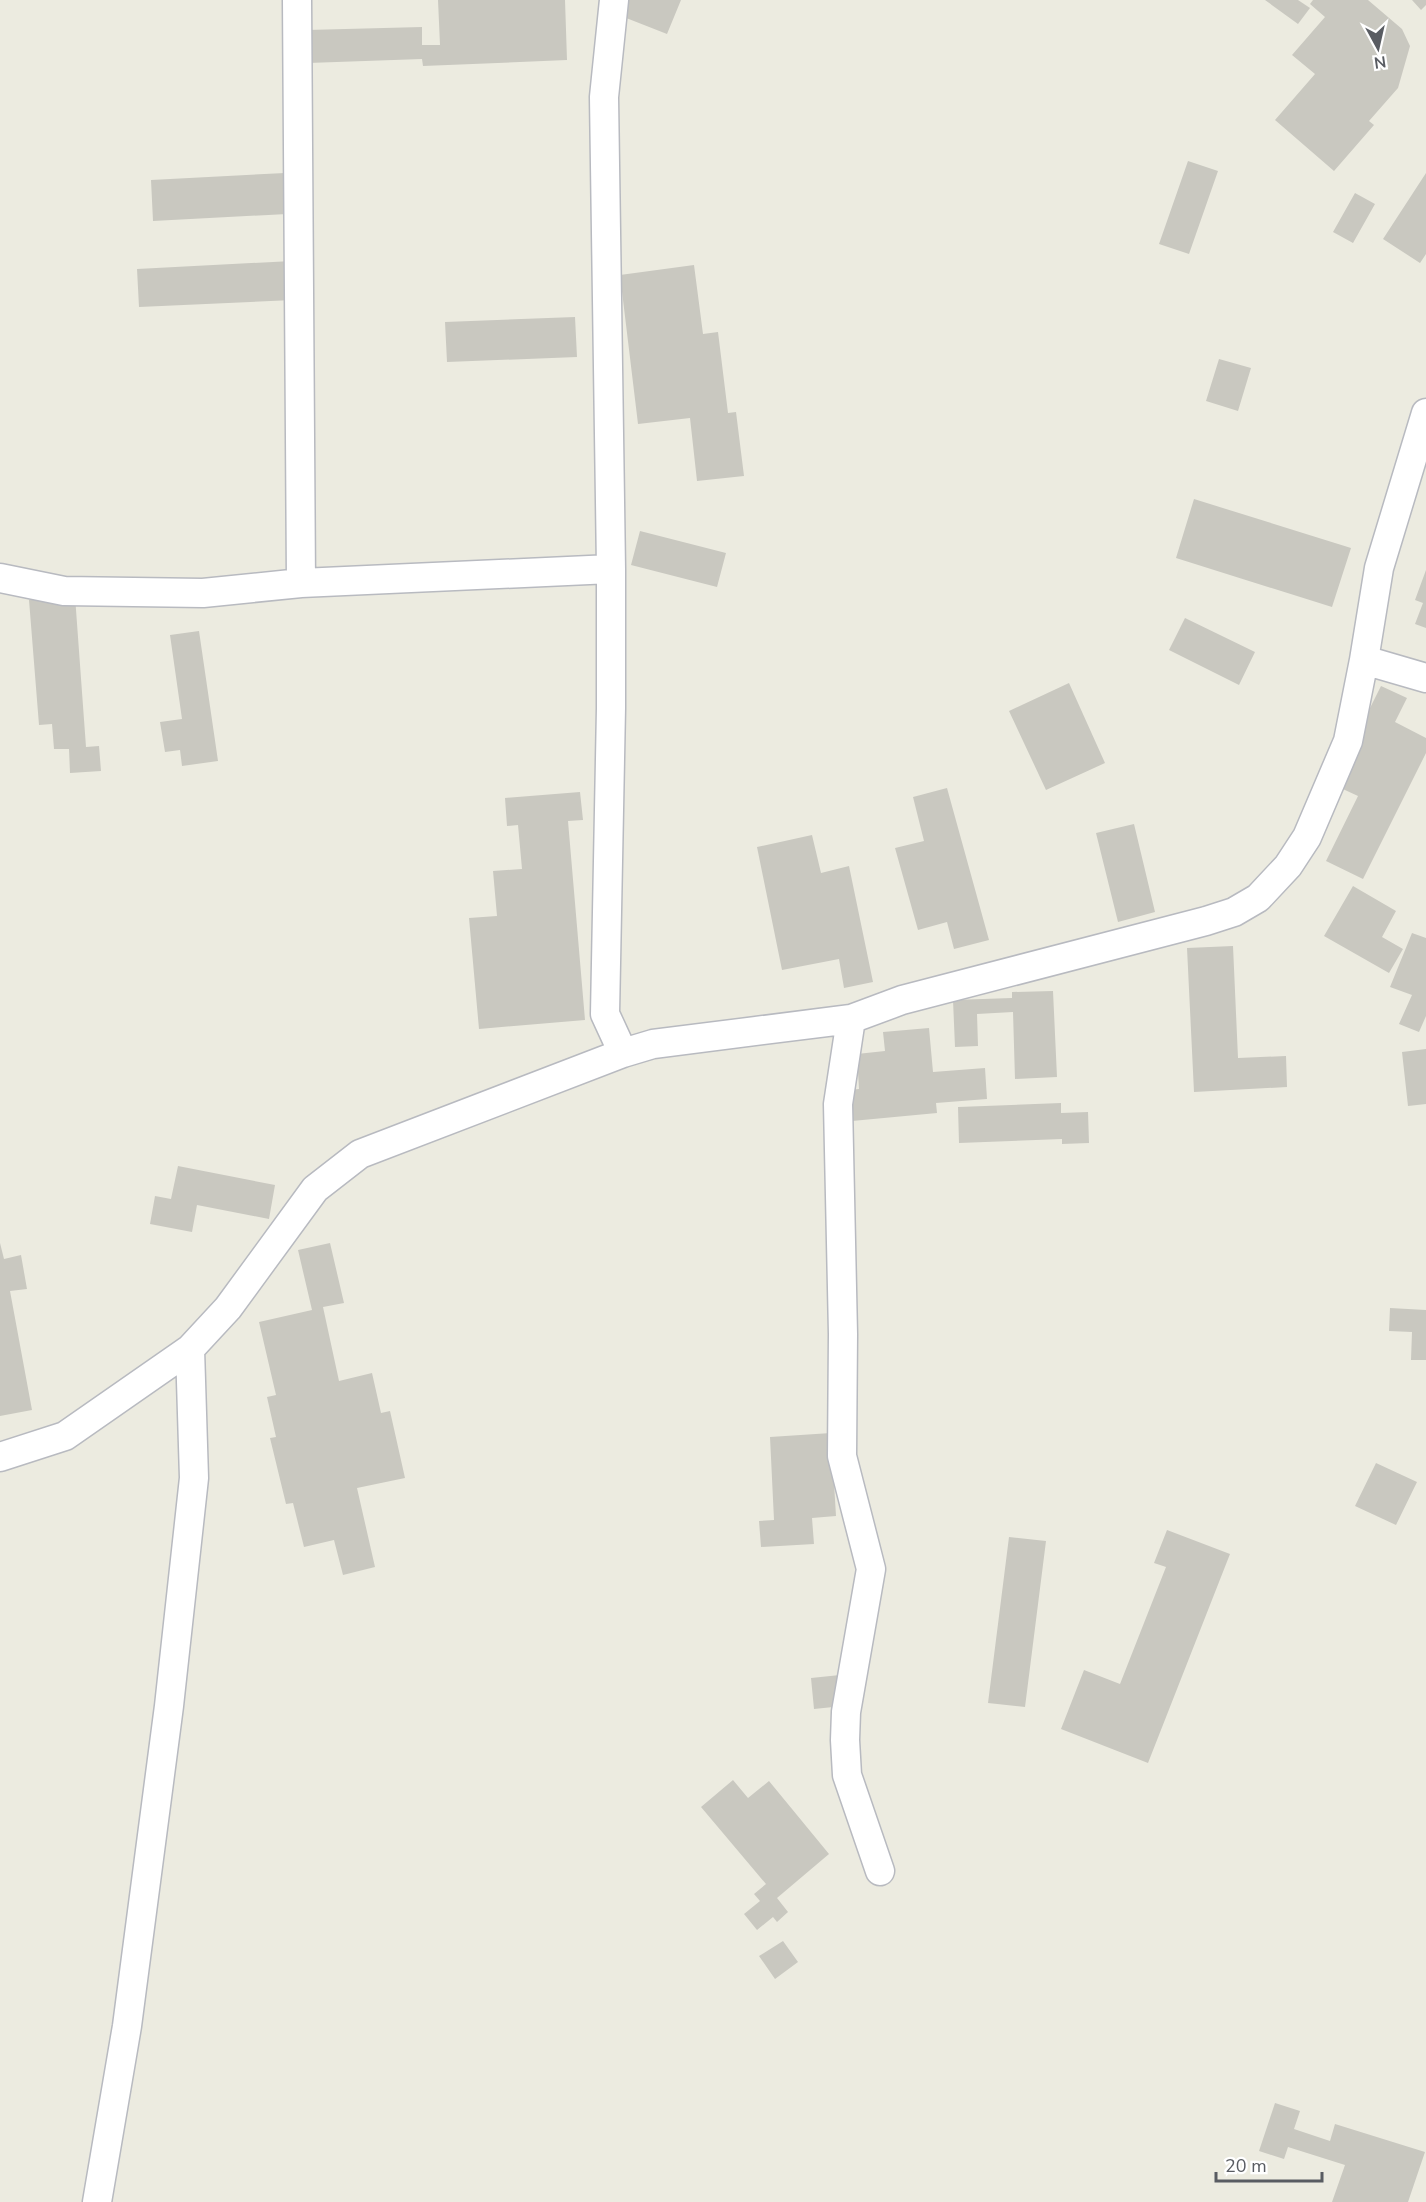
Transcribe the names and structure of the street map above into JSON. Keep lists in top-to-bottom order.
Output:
{
  "scale_bar": "20 m",
  "north": "bottom"
}
